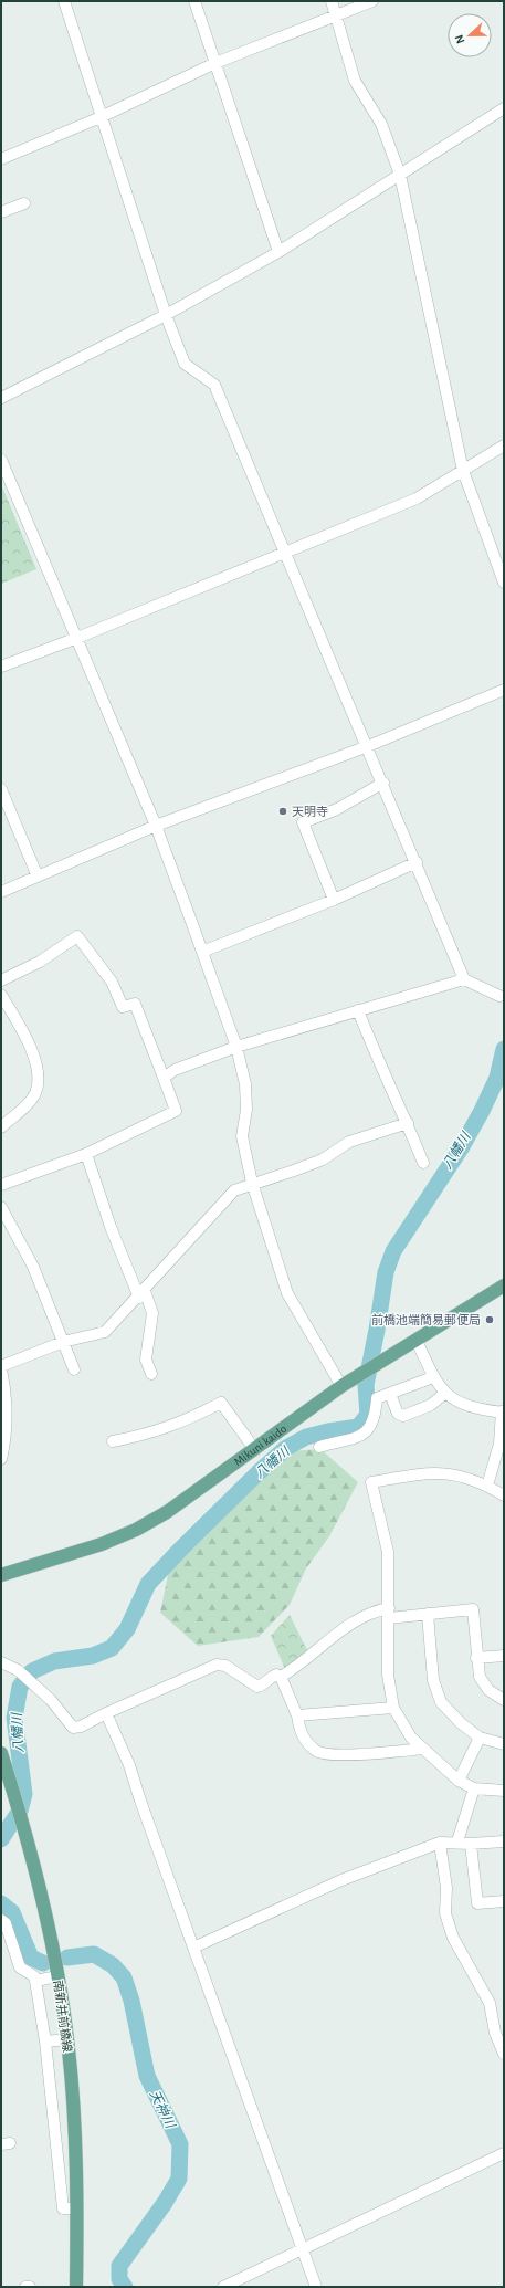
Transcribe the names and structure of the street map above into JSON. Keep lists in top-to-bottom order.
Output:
{
  "streets": {
    "main road": ["Mikuni kaido", "南新井前橋線"]
  },
  "water": ["八幡川", "天神川"],
  "places": ["天明寺", "前橋池端簡易郵便局"],
  "north": "left"
}
